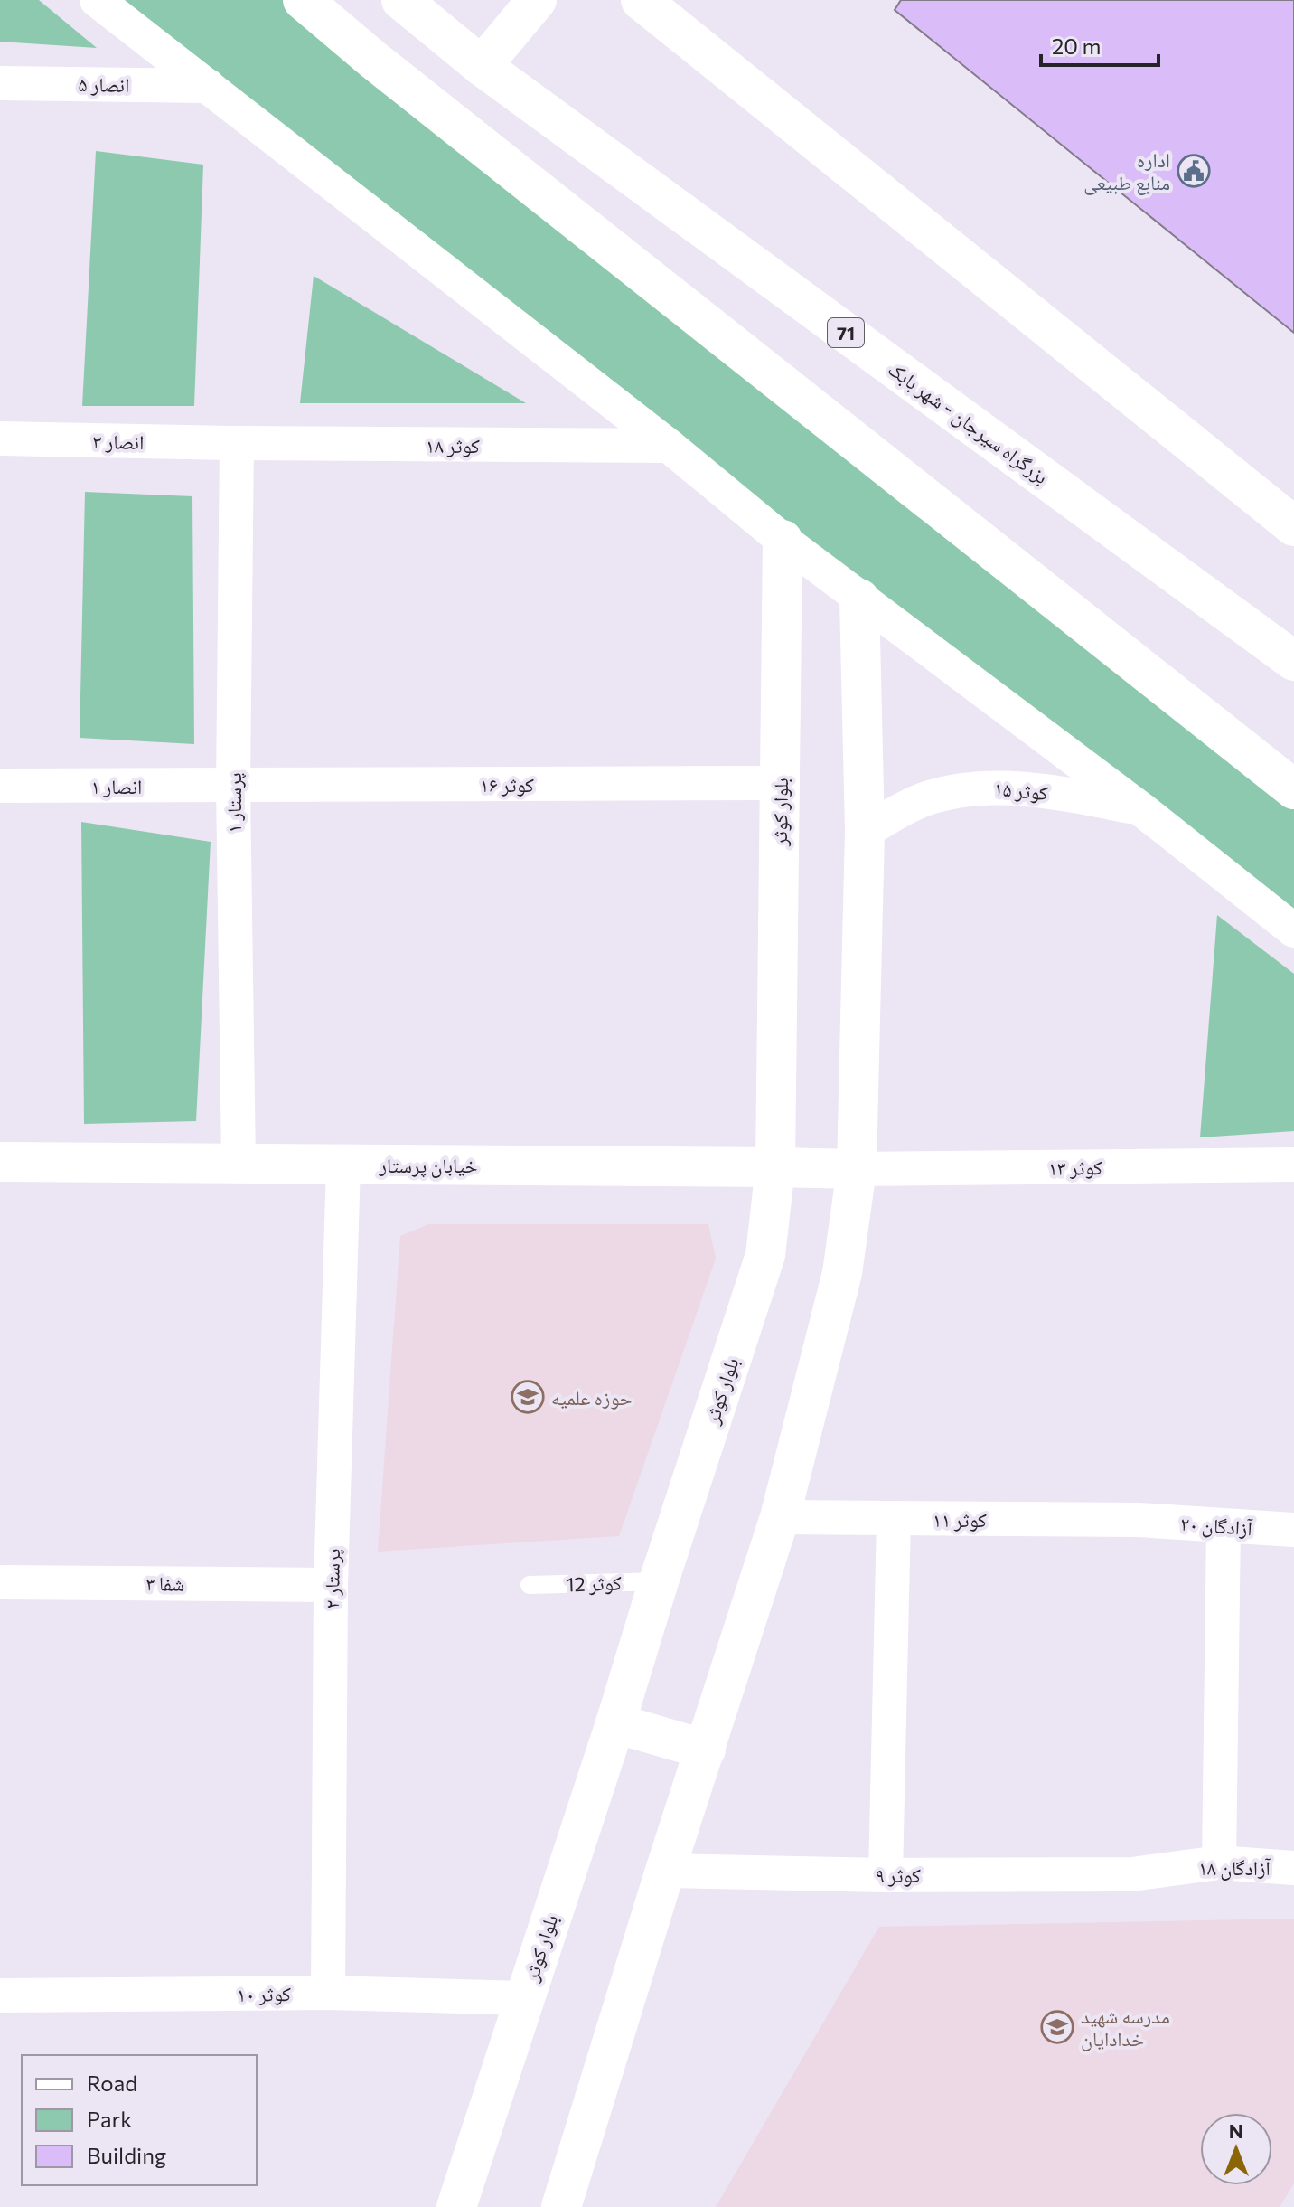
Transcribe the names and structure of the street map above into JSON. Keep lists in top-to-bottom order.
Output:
{
  "streets": {
    "main road": [
      "71",
      "بزرگراه سیرجان - شهر بابک",
      "بلوار کوثر",
      "خیابان پرستار"
    ],
    "street": [
      "انصار ۵",
      "انصار ۳",
      "کوثر ۱۸",
      "کوثر ۱۶",
      "انصار ۱",
      "کوثر ۱۵",
      "پرستار ۱",
      "کوثر ۱۳",
      "کوثر ۱۱",
      "آزادگان ۲۰",
      "پرستار ۲",
      "شفا ۳",
      "آزادگان ۱۸",
      "کوثر ۹",
      "کوثر ۱۰"
    ],
    "lane": ["کوثر 12"]
  },
  "crossings": [
    ["انصار ۳", "کوثر ۱۸"],
    ["انصار ۳", "پرستار ۱"],
    ["کوثر ۱۸", "پرستار ۱"],
    ["کوثر ۱۶", "انصار ۱"],
    ["کوثر ۱۶", "پرستار ۱"],
    ["کوثر ۱۶", "بلوار کوثر"],
    ["انصار ۱", "پرستار ۱"],
    ["پرستار ۱", "خیابان پرستار"],
    ["بلوار کوثر", "خیابان پرستار"],
    ["بلوار کوثر", "کوثر 12"],
    ["بلوار کوثر", "کوثر ۱۰"],
    ["خیابان پرستار", "کوثر ۱۳"],
    ["خیابان پرستار", "پرستار ۲"],
    ["کوثر ۱۱", "آزادگان ۲۰"],
    ["پرستار ۲", "شفا ۳"],
    ["پرستار ۲", "کوثر ۱۰"],
    ["آزادگان ۱۸", "کوثر ۹"]
  ],
  "places": {
    "public building": ["اداره منابع طبیعی"],
    "school or university": ["حوزه علمیه", "مدرسه شهید خدادایان"]
  },
  "legend": ["Road", "Park", "Building"],
  "scale_bar": "20 m",
  "north": "top"
}
